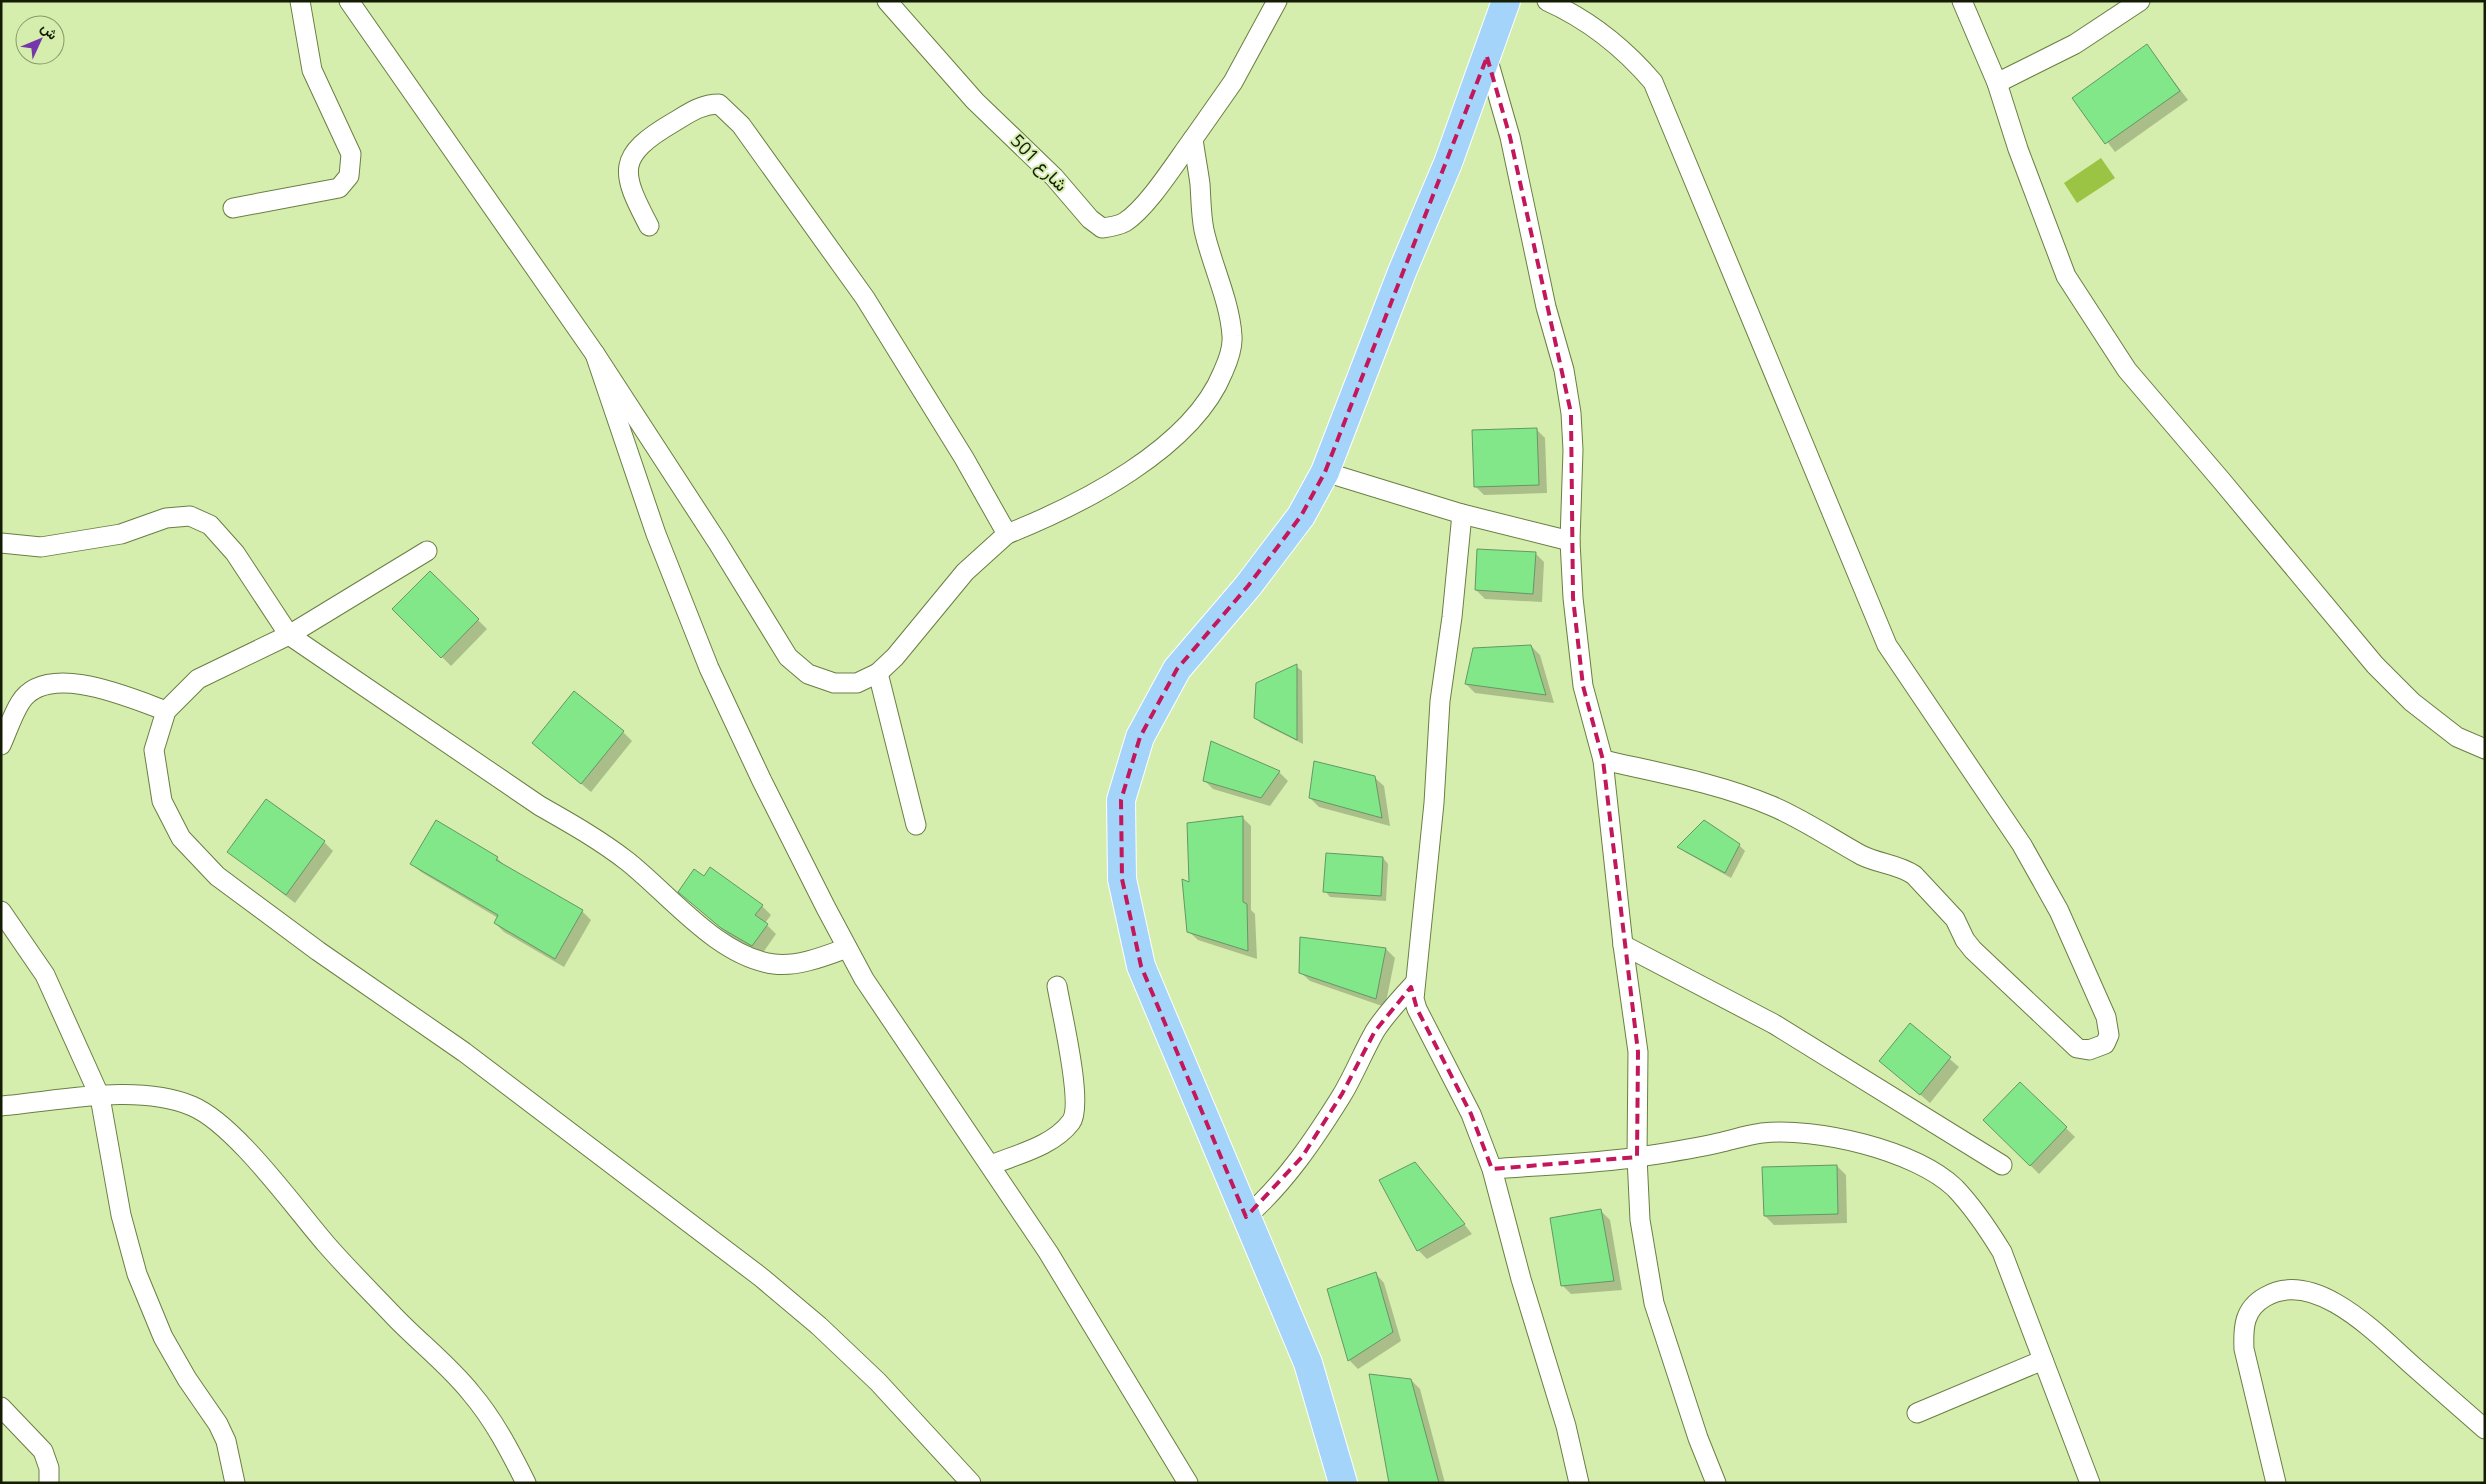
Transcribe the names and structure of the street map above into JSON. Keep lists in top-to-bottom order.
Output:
{
  "streets": {
    "street": ["شارع 501"]
  },
  "north": "top right"
}
